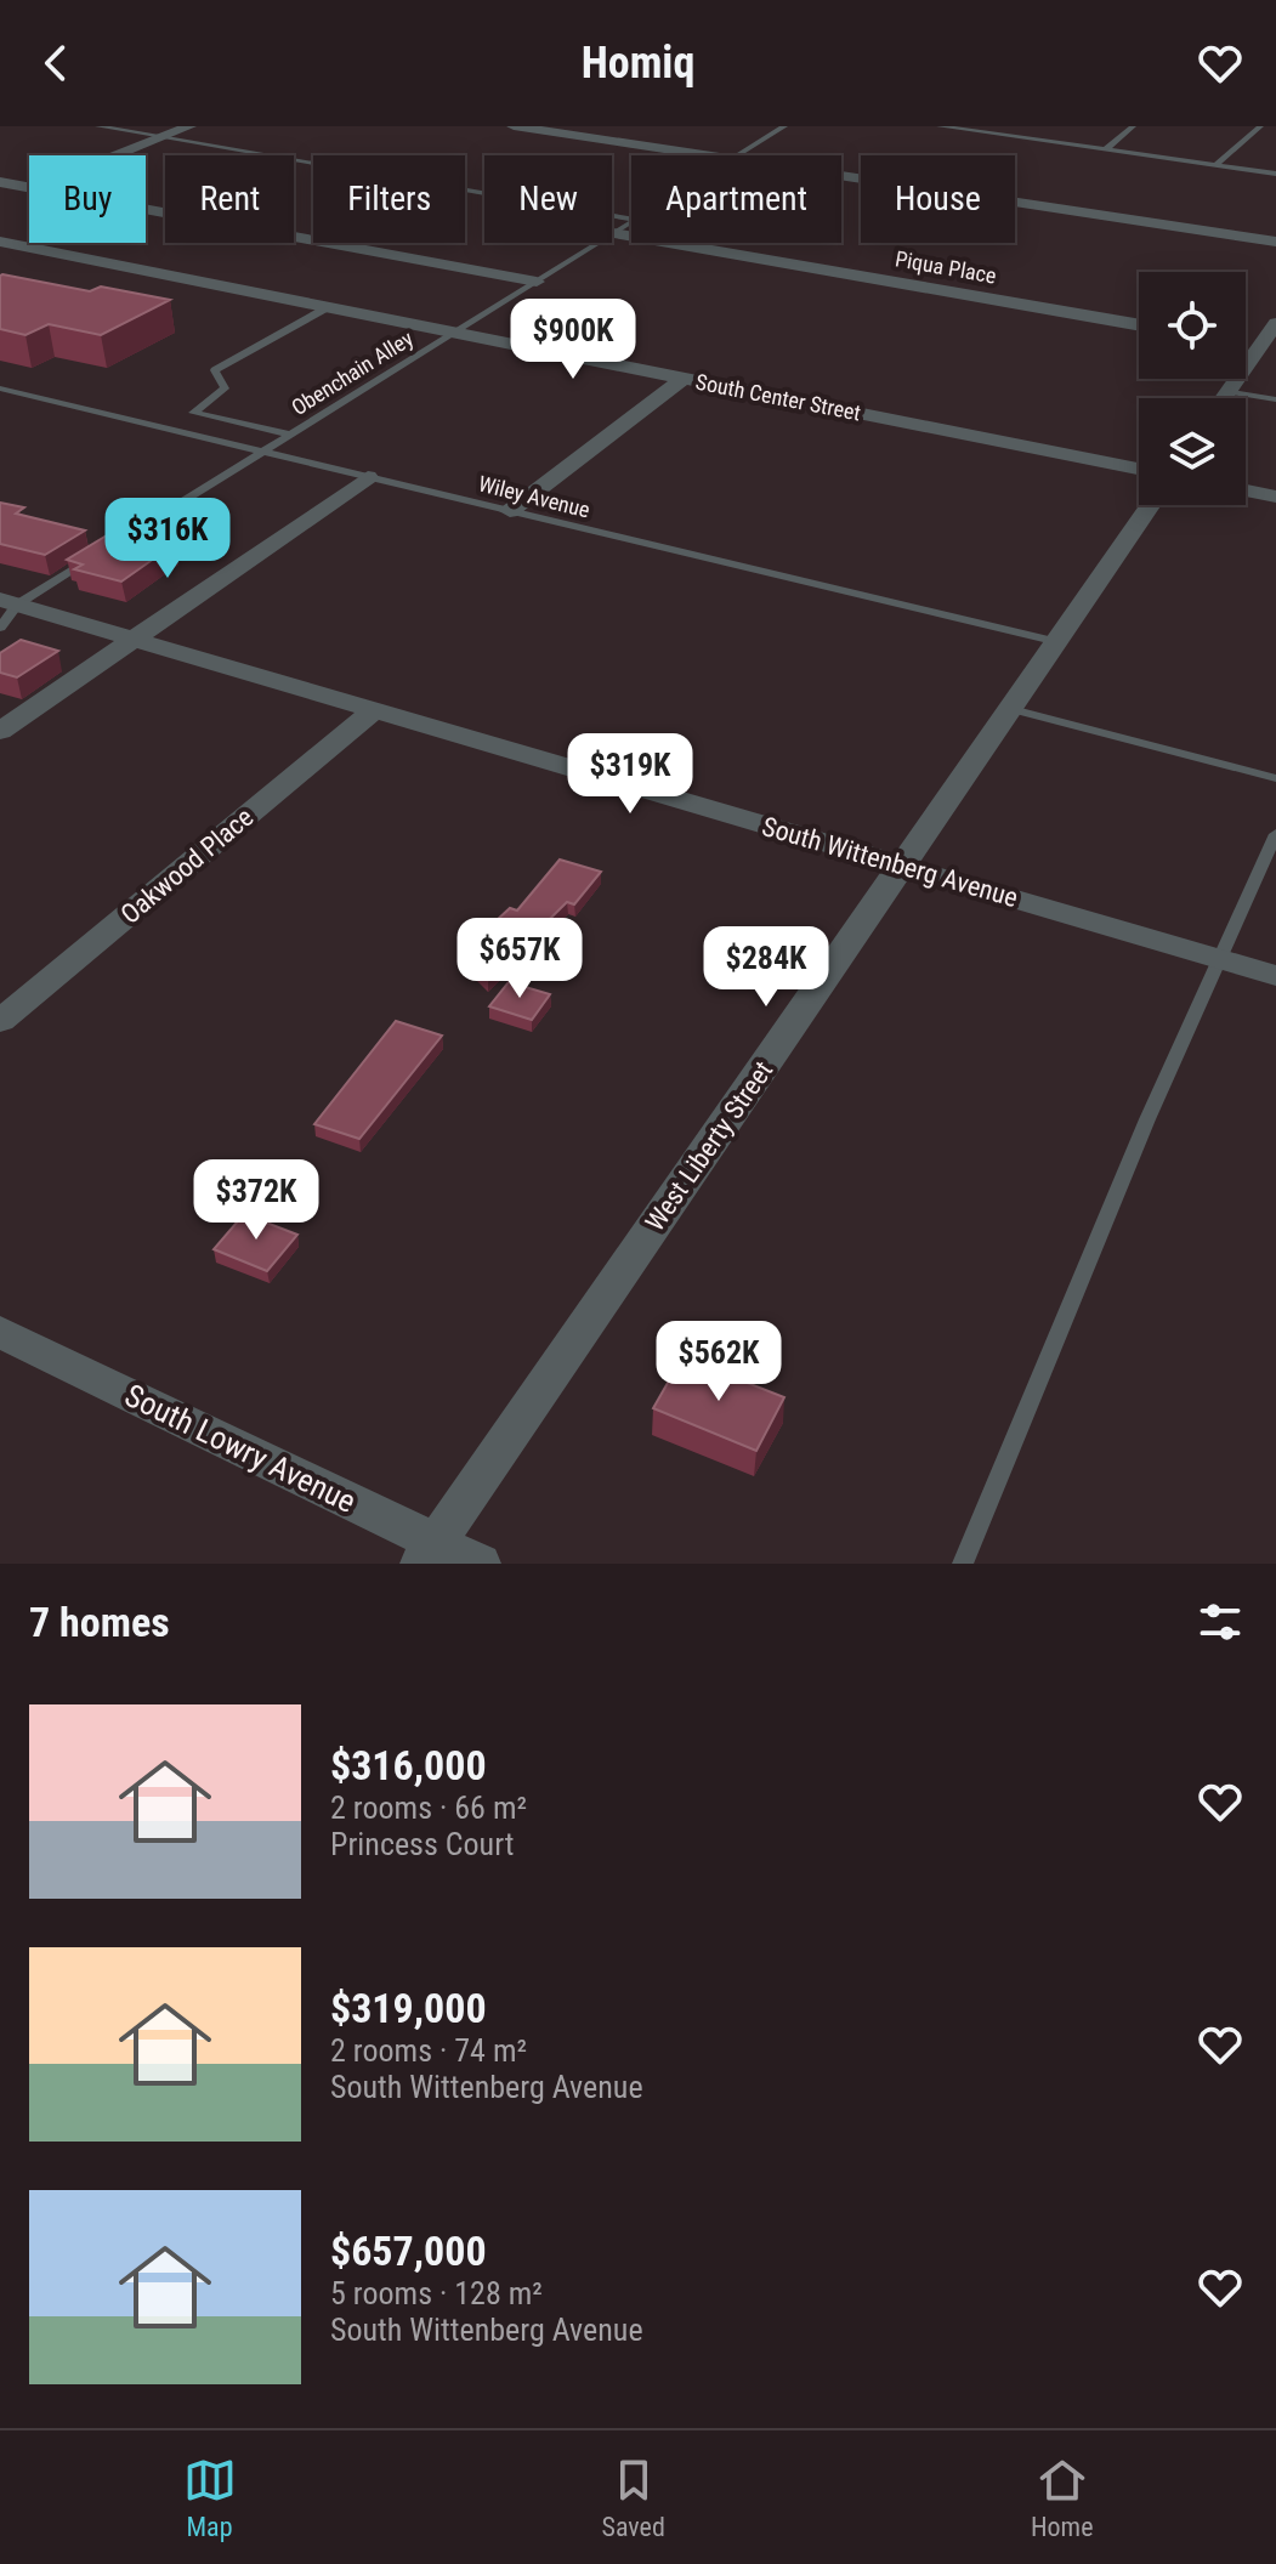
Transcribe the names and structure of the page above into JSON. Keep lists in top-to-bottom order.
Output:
{
  "streets": {
    "street": [
      "Piqua Place",
      "South Center Street",
      "South Wittenberg Avenue",
      "Oakwood Place",
      "West Liberty Street",
      "South Lowry Avenue"
    ],
    "lane": ["Obenchain Alley", "Wiley Avenue"]
  },
  "crossings": [
    ["Piqua Place", "Obenchain Alley"],
    ["Obenchain Alley", "South Center Street"],
    ["Obenchain Alley", "Wiley Avenue"],
    ["Obenchain Alley", "South Wittenberg Avenue"],
    ["Wiley Avenue", "West Liberty Street"],
    ["South Wittenberg Avenue", "Oakwood Place"],
    ["South Wittenberg Avenue", "West Liberty Street"],
    ["West Liberty Street", "South Lowry Avenue"]
  ],
  "page": {
    "header": "Homiq",
    "chip": [
      "Buy",
      "Rent",
      "Filters",
      "New",
      "Apartment",
      "House"
    ],
    "price": [
      "$900K",
      "$316K",
      "$319K",
      "$657K",
      "$284K",
      "$372K",
      "$562K"
    ],
    "heading": "7 homes",
    "list": [
      {
        "name": "$316,000",
        "note": "2 rooms · 66 m² · Princess Court"
      },
      {
        "name": "$319,000",
        "note": "2 rooms · 74 m² · South Wittenberg Avenue"
      },
      {
        "name": "$657,000",
        "note": "5 rooms · 128 m² · South Wittenberg Avenue"
      }
    ],
    "tabs": ["Map", "Saved", "Home"]
  }
}
